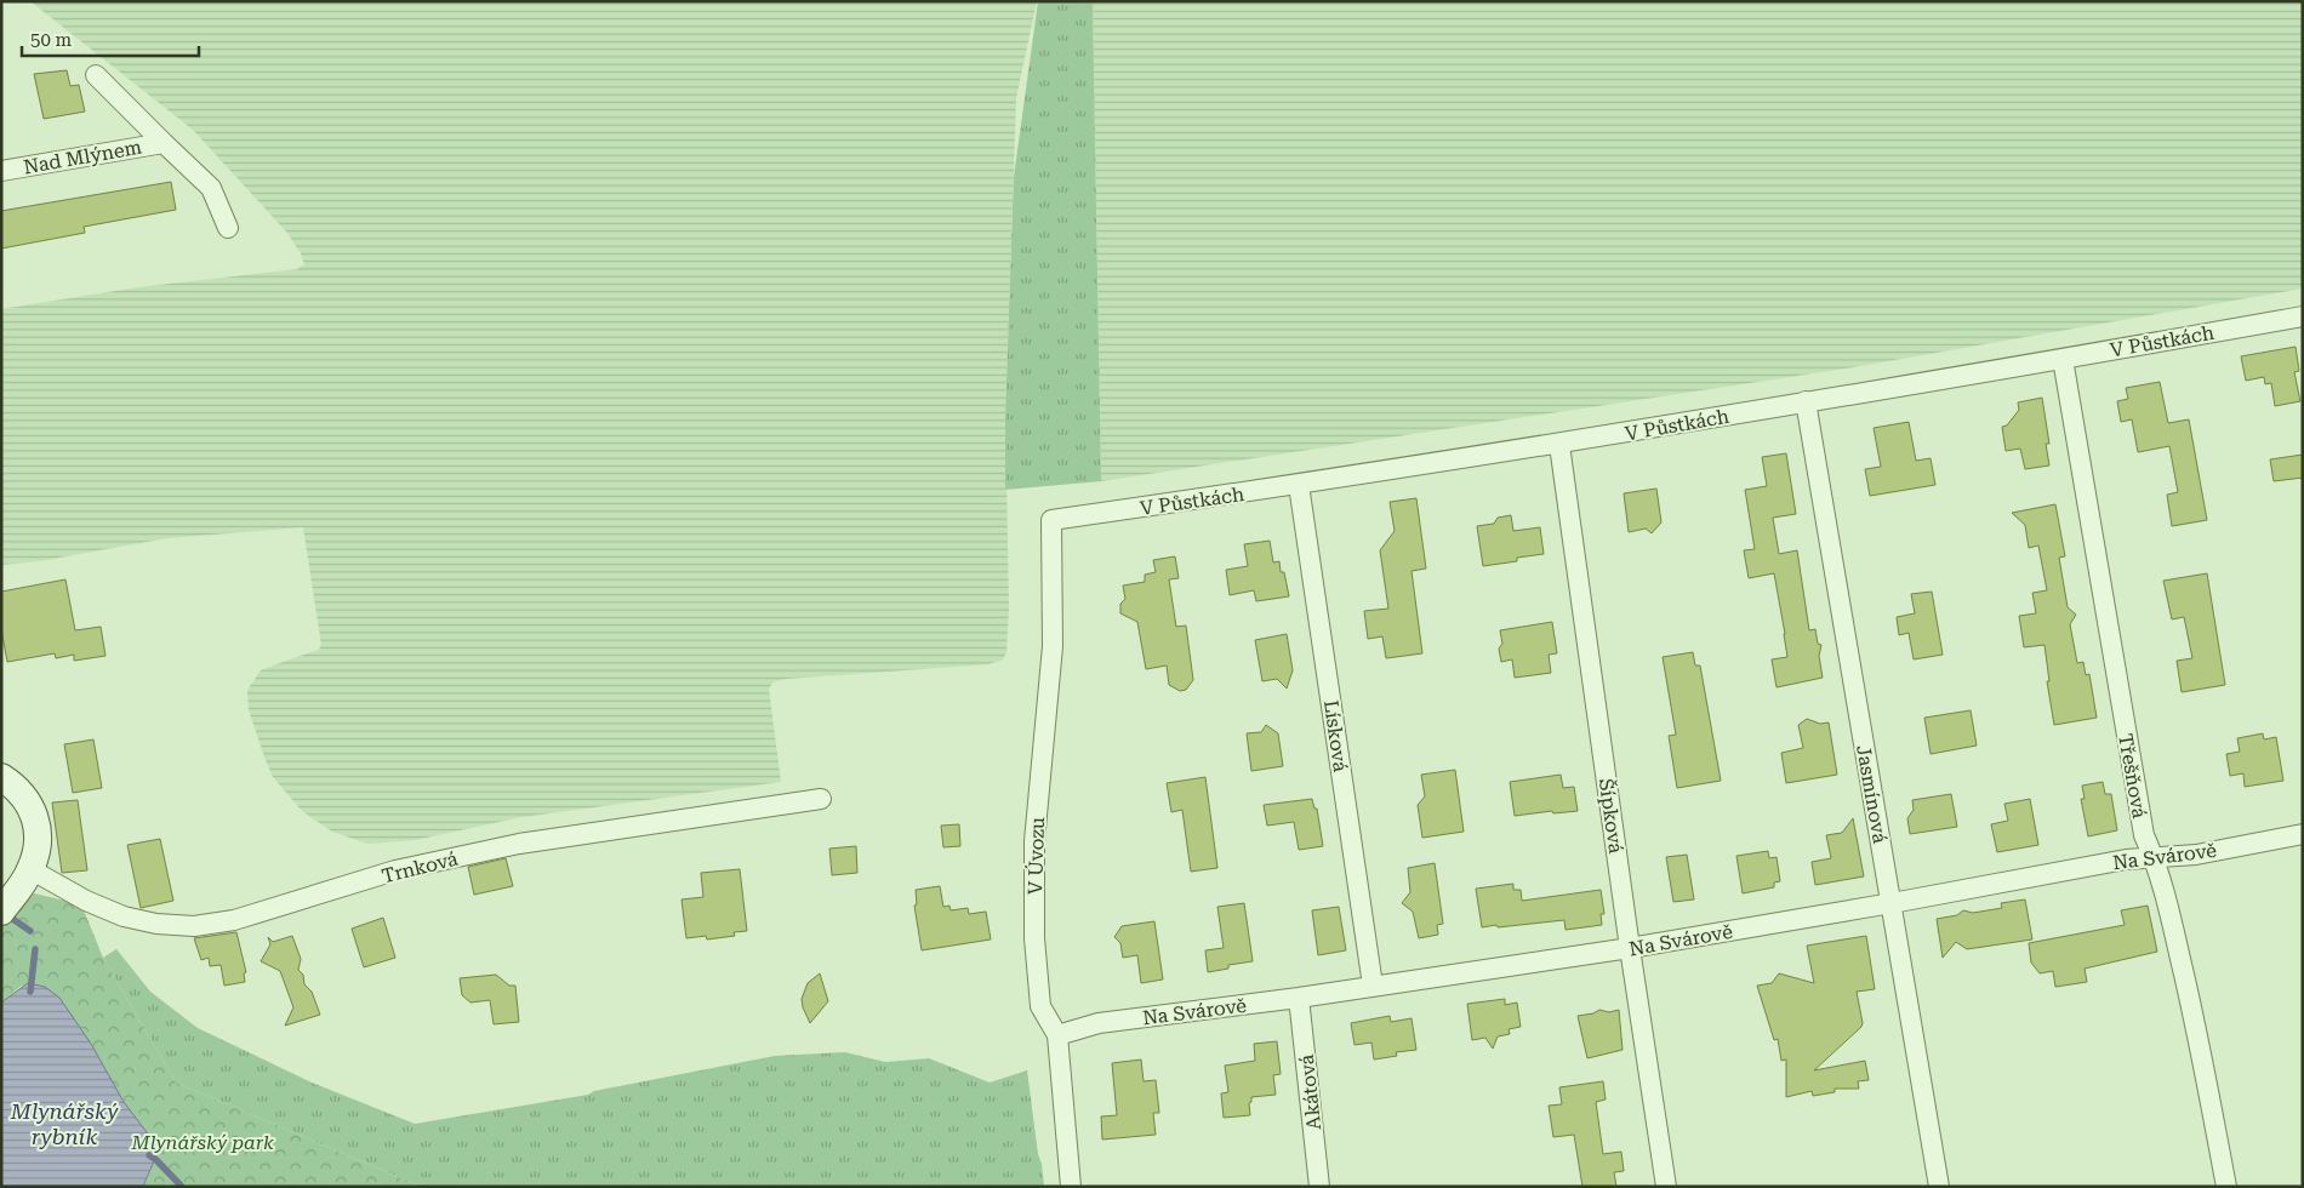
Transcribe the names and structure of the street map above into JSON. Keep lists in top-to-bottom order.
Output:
{
  "streets": {
    "street": [
      "Nad Mlýnem",
      "V Půstkách",
      "Lísková",
      "Třešňová",
      "Jasmínová",
      "Šípková",
      "V Úvozu",
      "Na Svárově",
      "Trnková",
      "Akátová"
    ]
  },
  "crossings": [
    ["V Půstkách", "Lísková"],
    ["V Půstkách", "Třešňová"],
    ["V Půstkách", "Jasmínová"],
    ["V Půstkách", "Šípková"],
    ["V Půstkách", "V Úvozu"],
    ["Lísková", "Na Svárově"],
    ["Třešňová", "Na Svárově"],
    ["Jasmínová", "Na Svárově"],
    ["Šípková", "Na Svárově"],
    ["V Úvozu", "Na Svárově"],
    ["Na Svárově", "Akátová"]
  ],
  "water": ["Mlynářský rybník"],
  "parks": ["Mlynářský park"],
  "scale_bar": "50 m"
}
